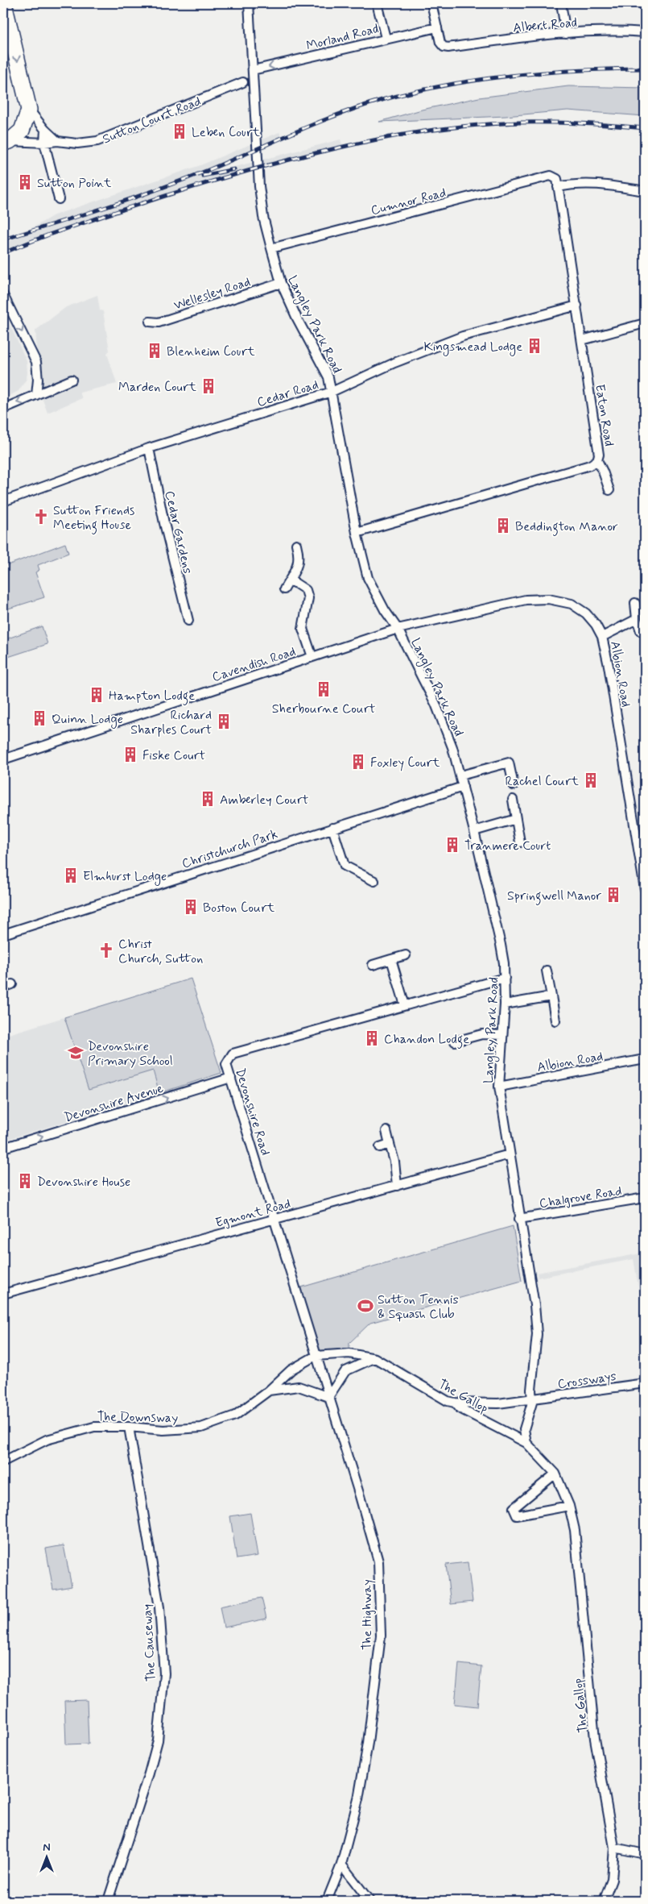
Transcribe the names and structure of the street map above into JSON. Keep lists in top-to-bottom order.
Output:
{
  "streets": {
    "street": [
      "Albert Road",
      "Morland Road",
      "Sutton Court Road",
      "Cumnor Road",
      "Wellesley Road",
      "Langley Park Road",
      "Cedar Road",
      "Eaton Road",
      "Cedar Gardens",
      "Cavendish Road",
      "Albion Road",
      "Christchurch Park",
      "Devonshire Avenue",
      "Devonshire Road",
      "Chalgrove Road",
      "Egmont Road",
      "Crossways",
      "The Gallop",
      "The Downsway",
      "The Highway",
      "The Causeway"
    ]
  },
  "crossings": [
    ["Albert Road", "Morland Road"],
    ["Morland Road", "Langley Park Road"],
    ["Cumnor Road", "Langley Park Road"],
    ["Cumnor Road", "Eaton Road"],
    ["Wellesley Road", "Langley Park Road"],
    ["Langley Park Road", "Cedar Road"],
    ["Langley Park Road", "Eaton Road"],
    ["Langley Park Road", "Cavendish Road"],
    ["Langley Park Road", "Albion Road"],
    ["Langley Park Road", "Christchurch Park"],
    ["Langley Park Road", "Devonshire Road"],
    ["Langley Park Road", "Chalgrove Road"],
    ["Langley Park Road", "Egmont Road"],
    ["Langley Park Road", "Crossways"],
    ["Cedar Road", "Eaton Road"],
    ["Cedar Road", "Cedar Gardens"],
    ["Cavendish Road", "Albion Road"],
    ["Devonshire Avenue", "Devonshire Road"],
    ["Devonshire Road", "Egmont Road"],
    ["Devonshire Road", "The Gallop"],
    ["Devonshire Road", "The Downsway"],
    ["Devonshire Road", "The Highway"],
    ["Crossways", "The Gallop"],
    ["The Gallop", "The Downsway"],
    ["The Gallop", "The Highway"],
    ["The Downsway", "The Highway"],
    ["The Downsway", "The Causeway"]
  ],
  "one_way": ["Morland Road", "Devonshire Avenue"],
  "places": {
    "building": [
      "Leben Court",
      "Sutton Point",
      "Kingsmead Lodge",
      "Blenheim Court",
      "Marden Court",
      "Beddington Manor",
      "Sherbourne Court",
      "Hampton Lodge",
      "Quinn Lodge",
      "Richard Sharples Court",
      "Fiske Court",
      "Foxley Court",
      "Rachel Court",
      "Amberley Court",
      "Tranmere Court",
      "Elmhurst Lodge",
      "Springwell Manor",
      "Boston Court",
      "Chandon Lodge",
      "Devonshire House"
    ],
    "church": ["Sutton Friends Meeting House", "Christ Church, Sutton"],
    "school or university": ["Devonshire Primary School"],
    "sports": ["Sutton Tennis & Squash Club"]
  },
  "north": "top"
}
